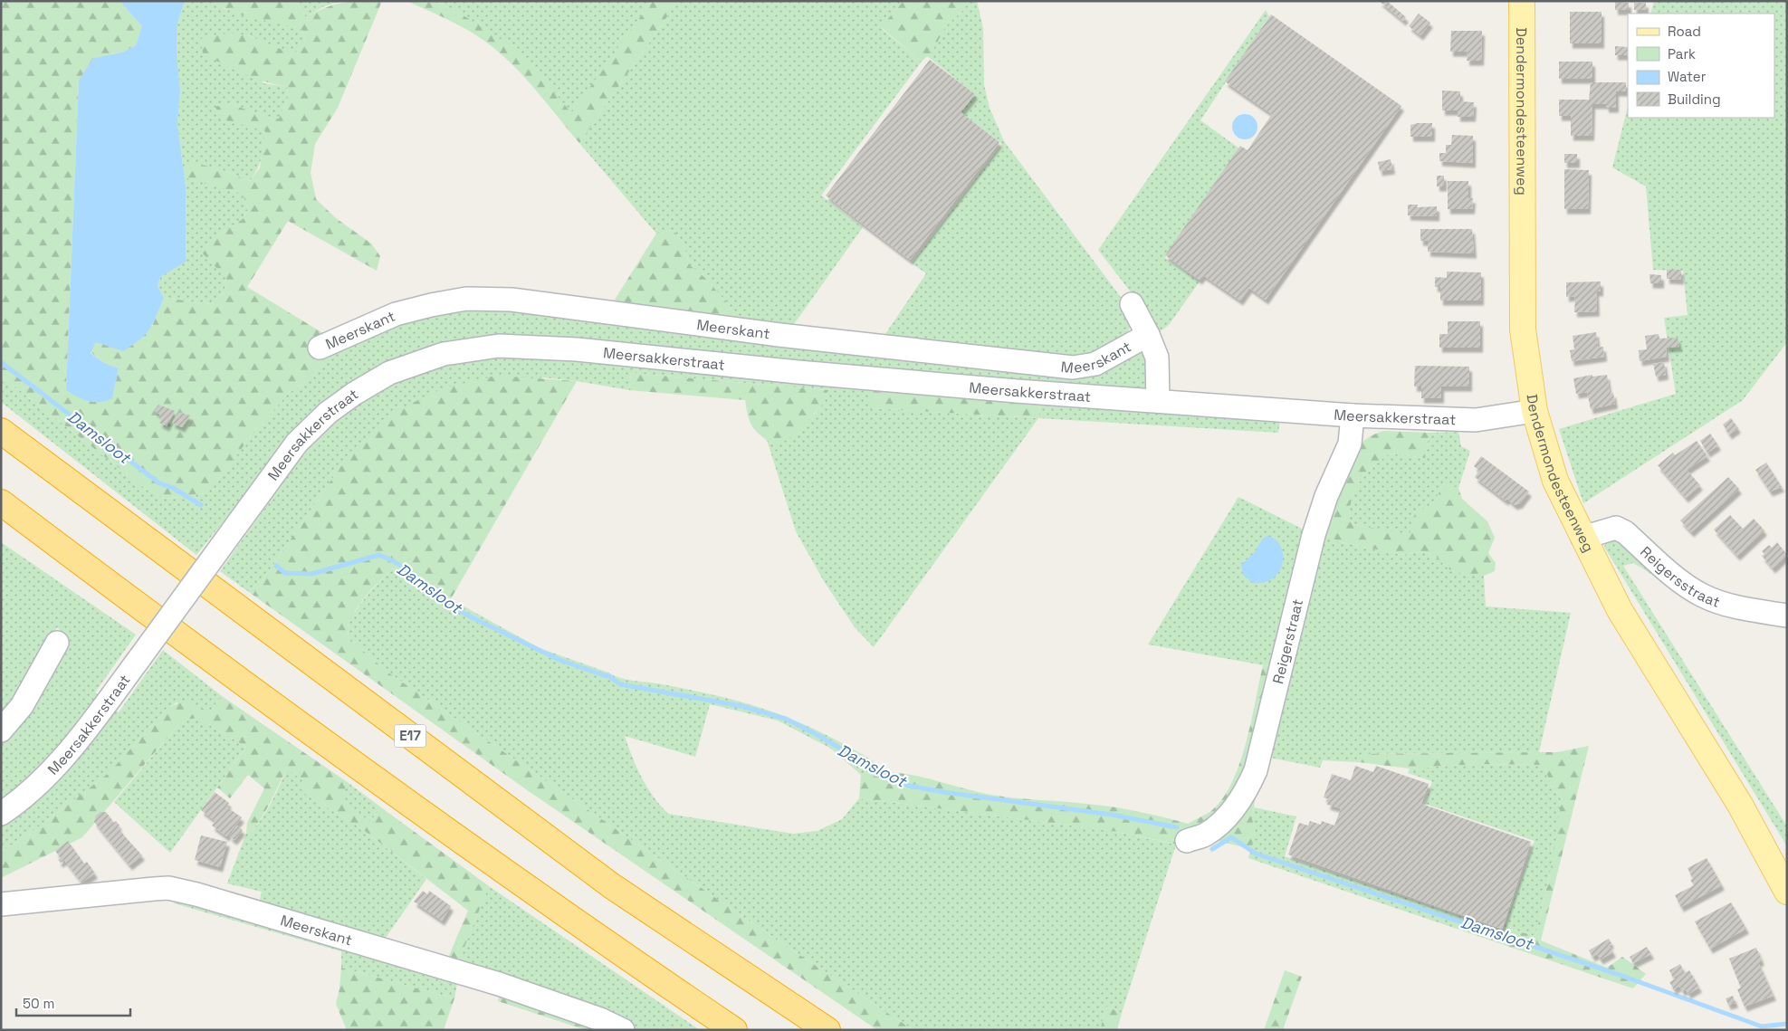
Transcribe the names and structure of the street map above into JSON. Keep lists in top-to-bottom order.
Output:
{
  "streets": {
    "highway": ["E17"],
    "main road": ["Dendermondesteenweg"],
    "street": [
      "Meerskant",
      "Meersakkerstraat",
      "Reigersstraat",
      "Reigerstraat"
    ]
  },
  "crossings": [
    ["Dendermondesteenweg", "Meersakkerstraat"],
    ["Dendermondesteenweg", "Reigersstraat"],
    ["Meerskant", "Meersakkerstraat"],
    ["Meersakkerstraat", "Reigerstraat"]
  ],
  "water": ["Damsloot"],
  "legend": [
    "Road",
    "Park",
    "Water",
    "Building"
  ],
  "scale_bar": "50 m"
}
